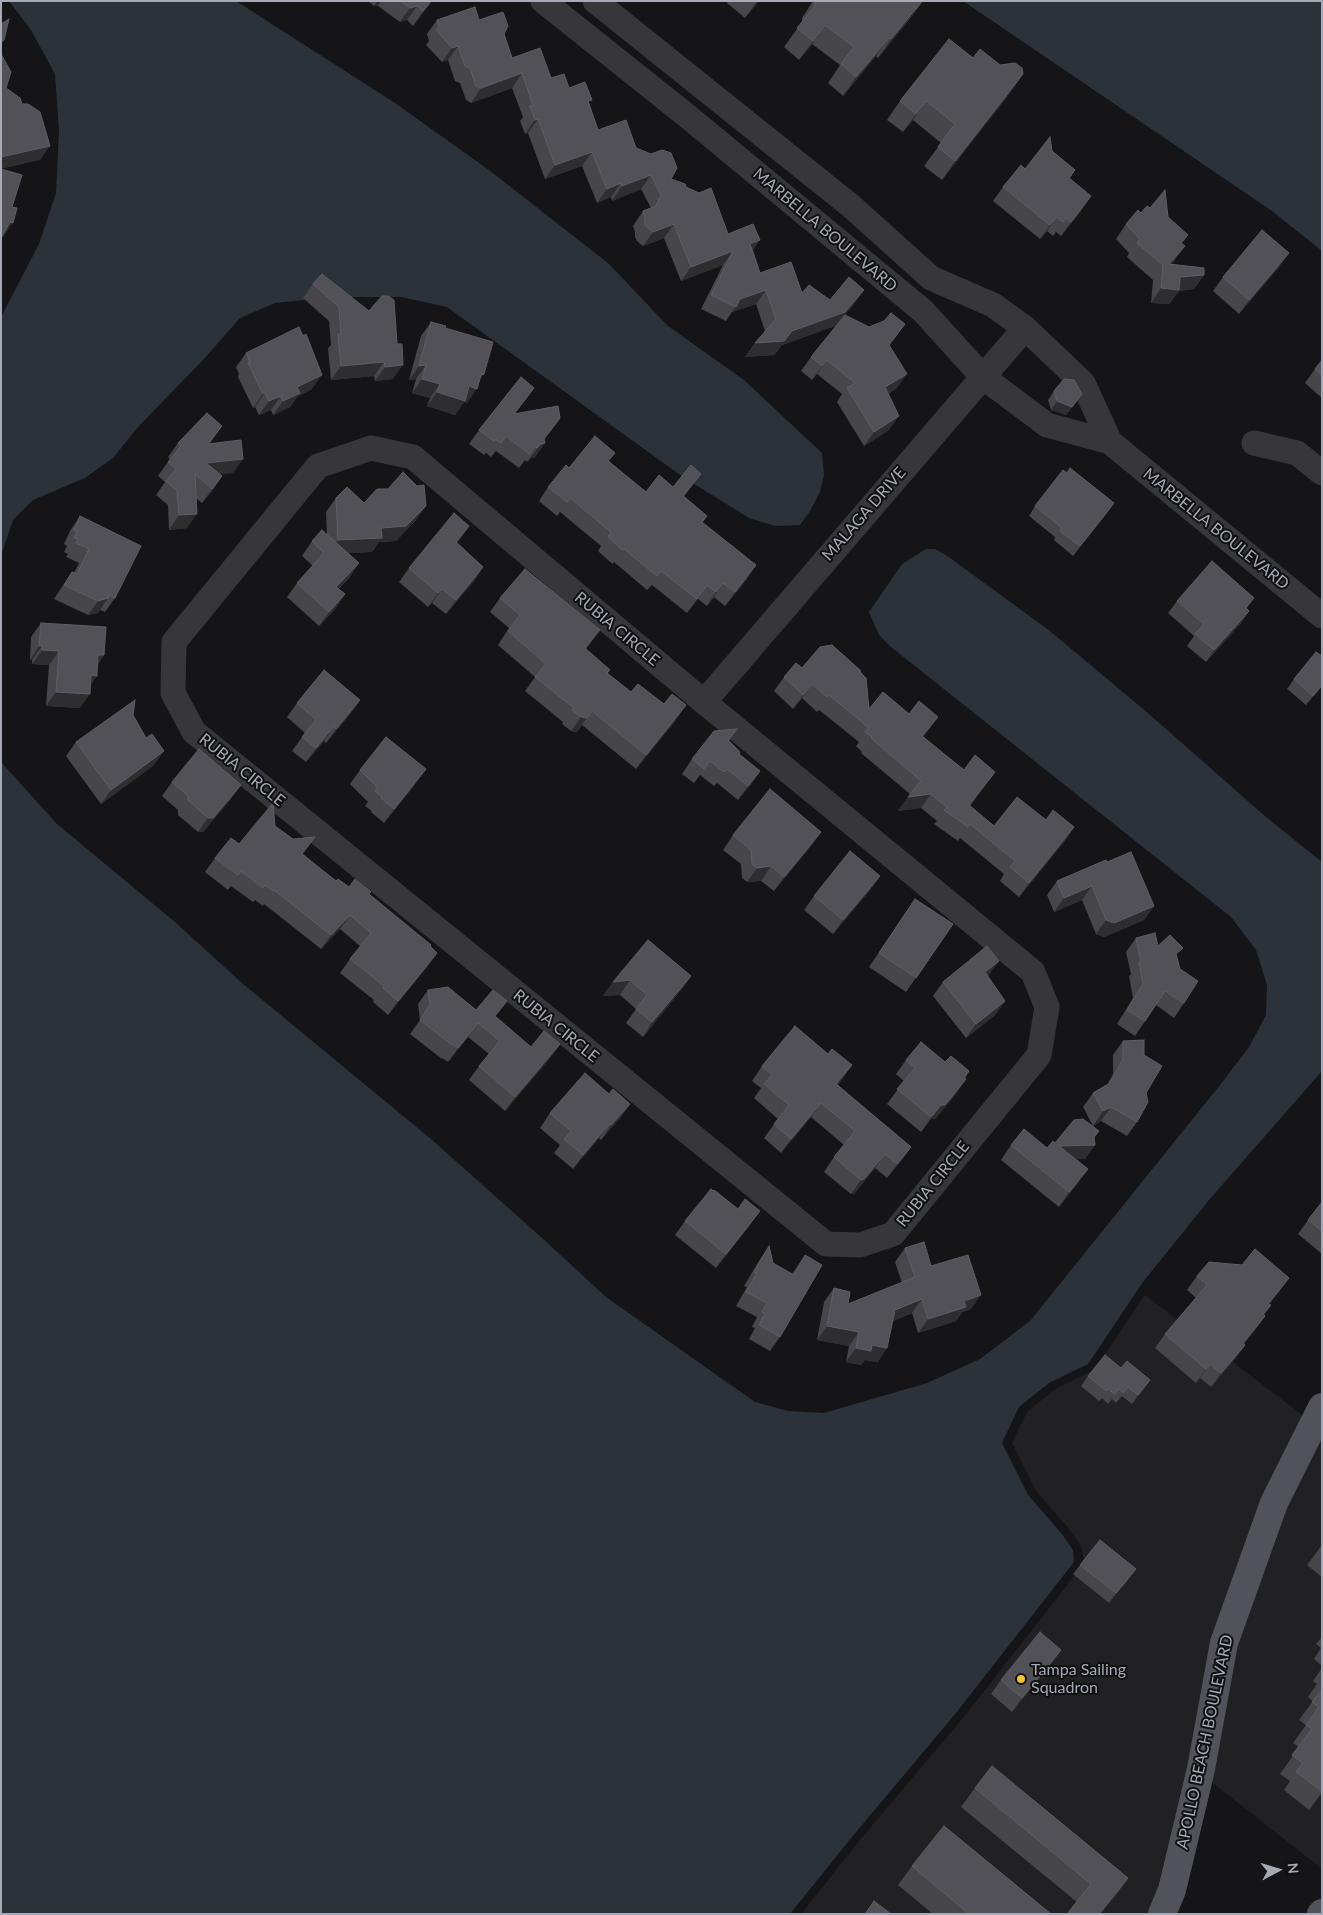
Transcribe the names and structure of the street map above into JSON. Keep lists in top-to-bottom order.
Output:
{
  "streets": {
    "main road": ["APOLLO BEACH BOULEVARD"],
    "street": ["MARBELLA BOULEVARD", "MALAGA DRIVE", "RUBIA CIRCLE"]
  },
  "crossings": [
    ["MARBELLA BOULEVARD", "MALAGA DRIVE"],
    ["MALAGA DRIVE", "RUBIA CIRCLE"]
  ],
  "places": ["Tampa Sailing Squadron"],
  "north": "right"
}
